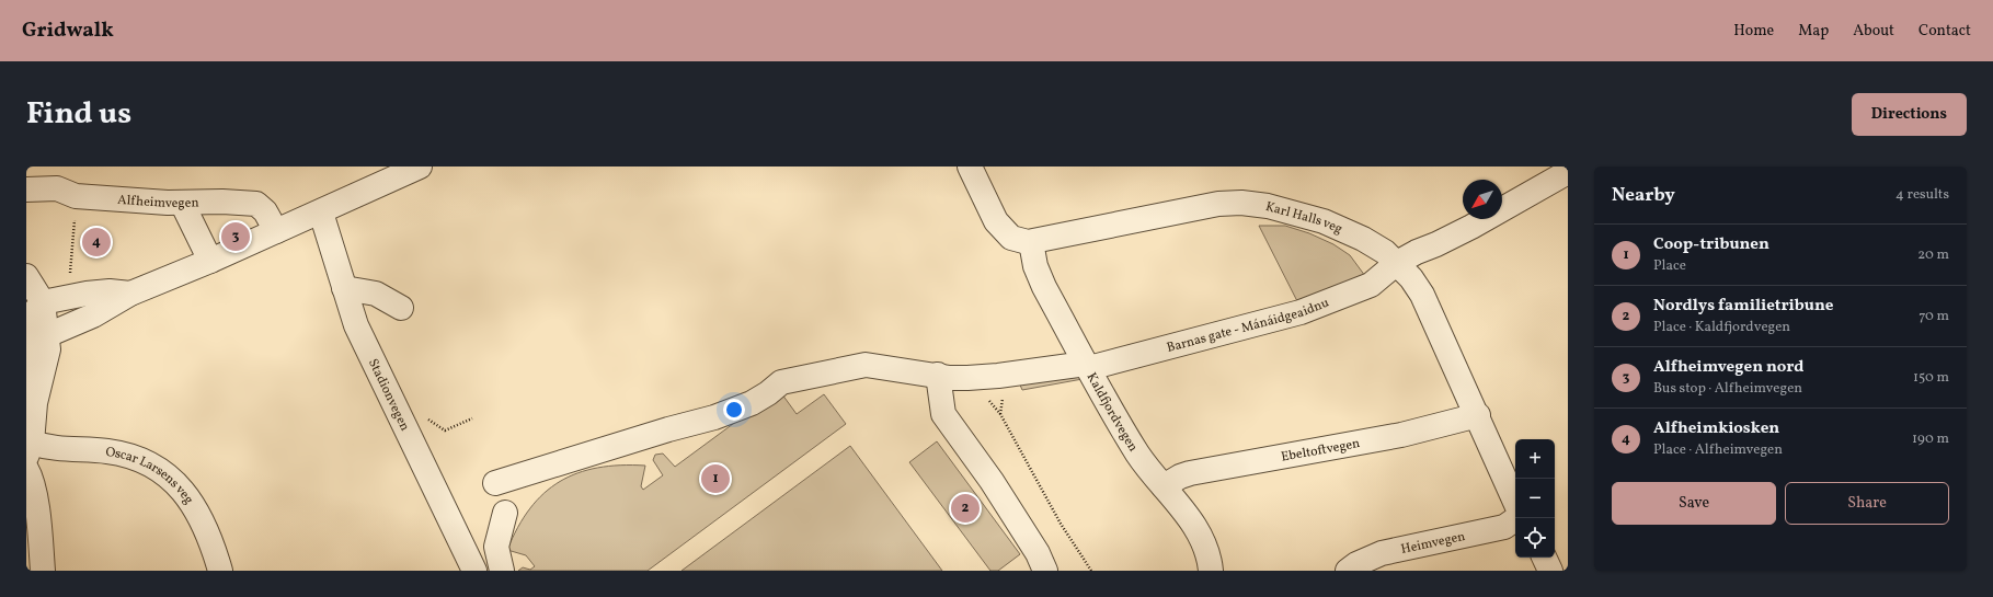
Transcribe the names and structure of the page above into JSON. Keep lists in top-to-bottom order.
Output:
{
  "streets": {
    "street": [
      "Alfheimvegen",
      "Karl Halls veg",
      "Barnas gate - Mánáidgeaidnu",
      "Stadionvegen",
      "Kaldfjordvegen",
      "Ebeltoftvegen",
      "Oscar Larsens veg",
      "Heimvegen"
    ]
  },
  "crossings": [
    ["Karl Halls veg", "Barnas gate - Mánáidgeaidnu"],
    ["Karl Halls veg", "Kaldfjordvegen"],
    ["Karl Halls veg", "Ebeltoftvegen"],
    ["Barnas gate - Mánáidgeaidnu", "Kaldfjordvegen"],
    ["Kaldfjordvegen", "Ebeltoftvegen"]
  ],
  "north": "bottom left",
  "page": {
    "header": "Gridwalk",
    "nav": [
      "Home",
      "Map",
      "About",
      "Contact"
    ],
    "title": "Find us",
    "buttons": [
      "Directions",
      ["Save", "Share"]
    ],
    "heading": ["Nearby", "4 results"],
    "pins": [
      "3",
      "4",
      "1",
      "2"
    ],
    "list": [
      {
        "mark": "1",
        "name": "Coop-tribunen",
        "note": "Place",
        "value": "20 m"
      },
      {
        "mark": "2",
        "name": "Nordlys familietribune",
        "note": "Place · Kaldfjordvegen",
        "value": "70 m"
      },
      {
        "mark": "3",
        "name": "Alfheimvegen nord",
        "note": "Bus stop · Alfheimvegen",
        "value": "150 m"
      },
      {
        "mark": "4",
        "name": "Alfheimkiosken",
        "note": "Place · Alfheimvegen",
        "value": "190 m"
      }
    ],
    "map_buttons": ["+", "−"]
  }
}
